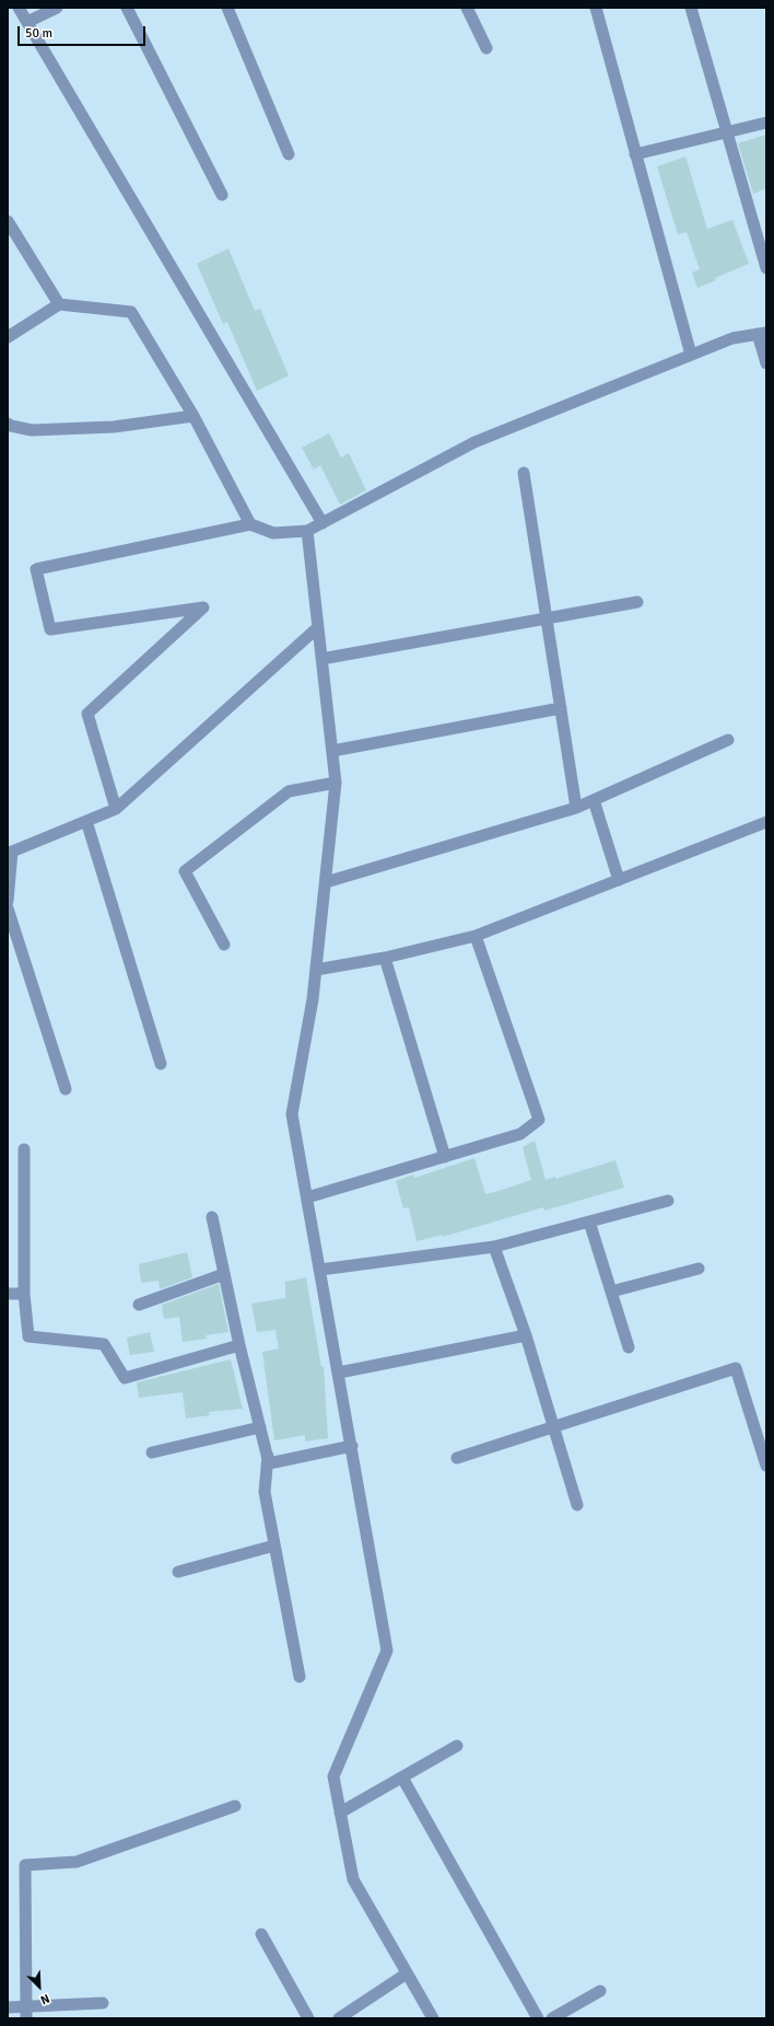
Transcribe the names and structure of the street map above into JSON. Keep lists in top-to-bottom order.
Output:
{
  "scale_bar": "50 m",
  "north": "bottom right"
}
